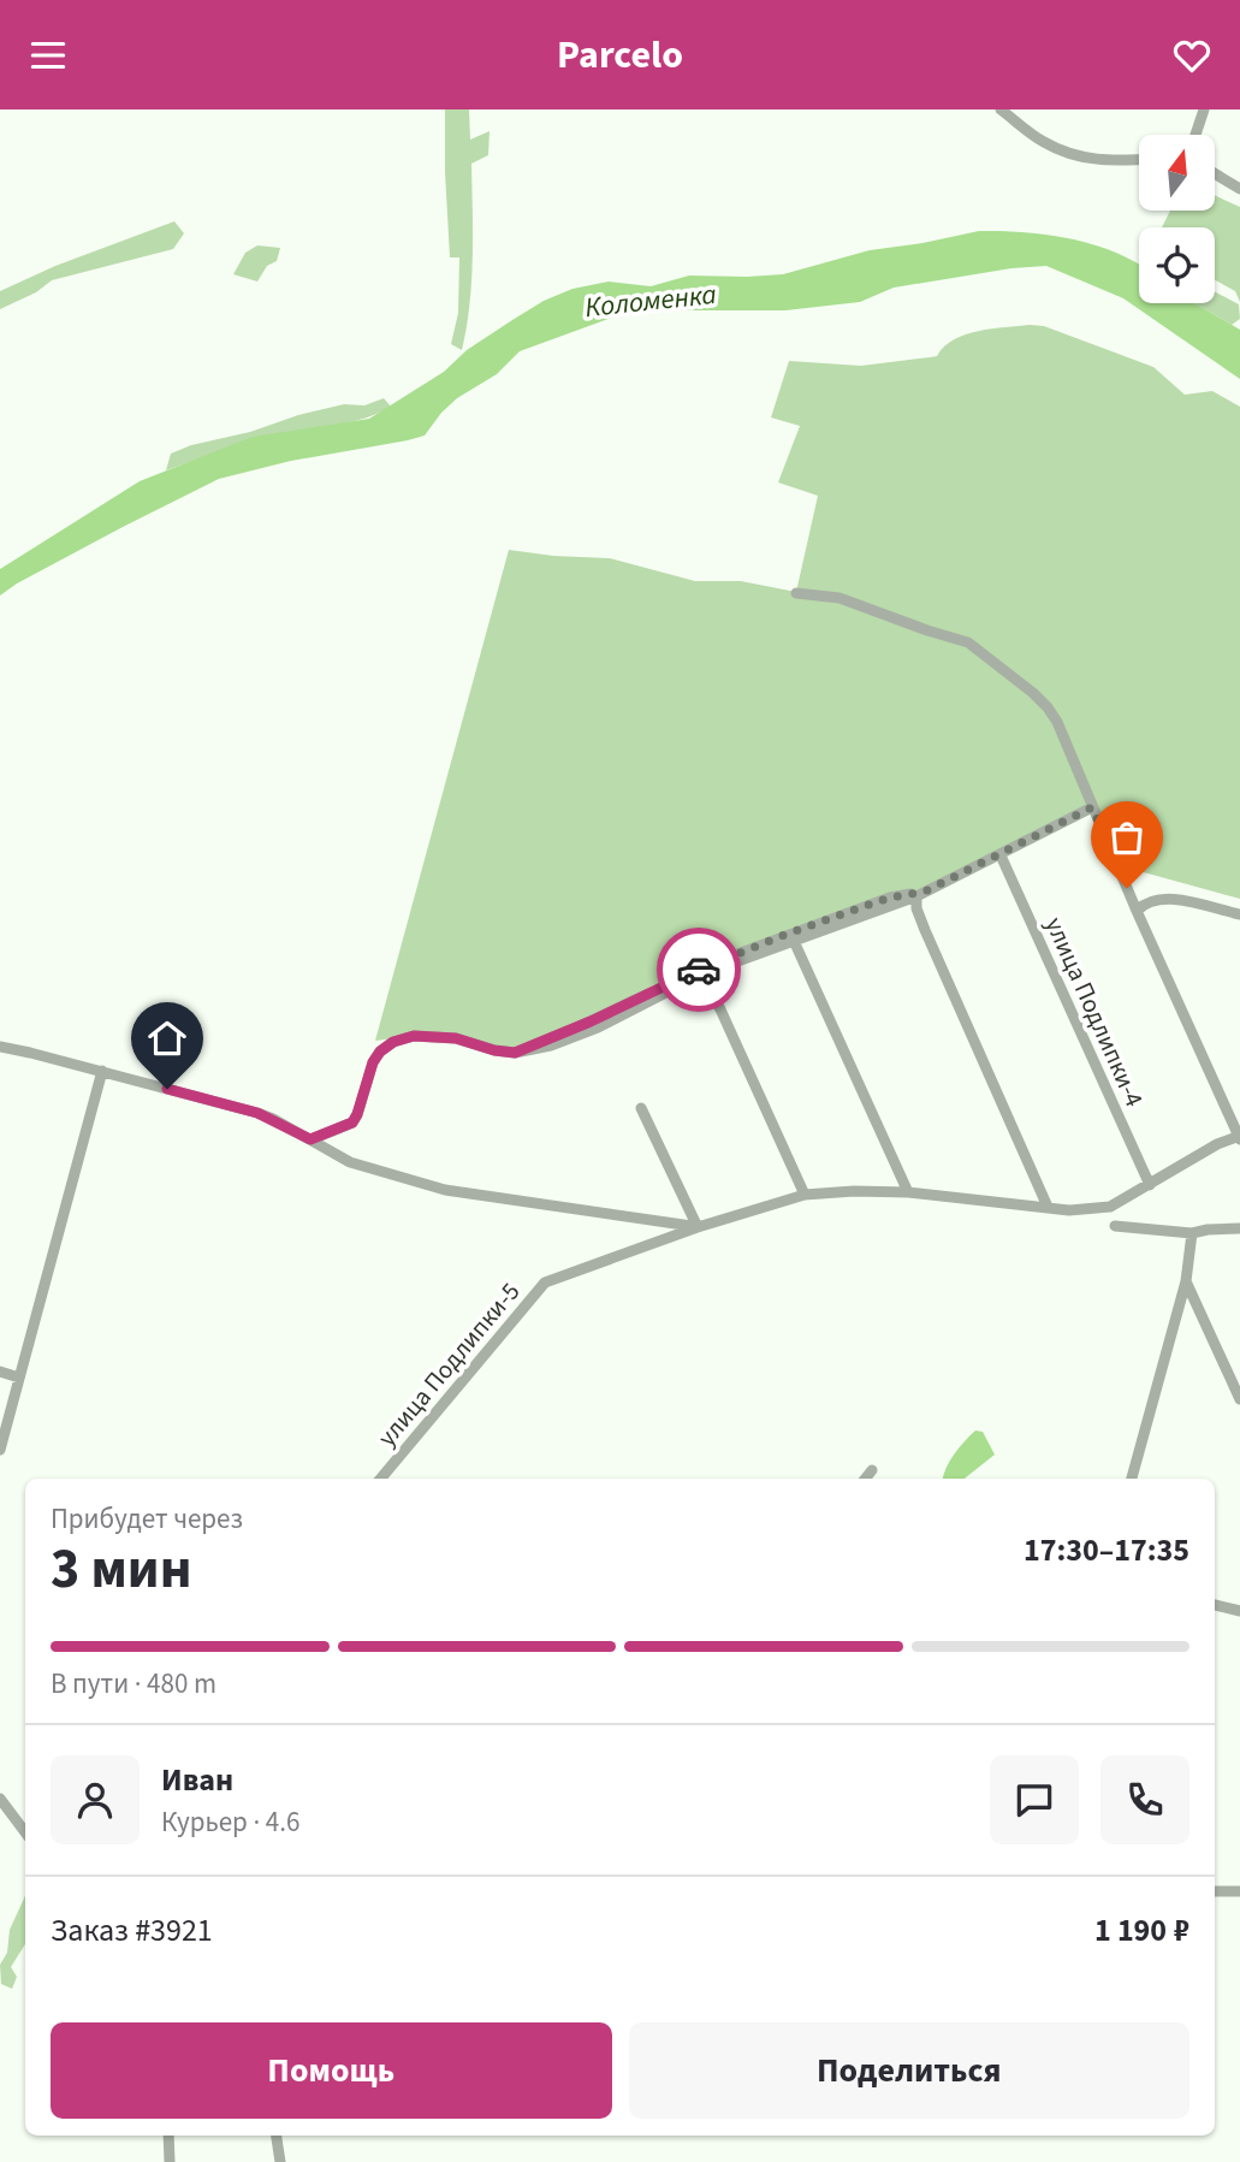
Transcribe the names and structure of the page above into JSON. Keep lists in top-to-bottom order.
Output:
{
  "streets": {
    "street": ["улица Подлипки-4", "улица Подлипки-5"]
  },
  "water": ["Коломенка"],
  "north": "top",
  "page": {
    "header": "Parcelo",
    "heading": ["3 мин", "Прибудет через", "17:30–17:35"],
    "panel": [
      "Иван",
      "Курьер · 4.6",
      "Заказ #3921",
      "1 190 ₽"
    ],
    "bar": "В пути · 480 m",
    "buttons": ["Помощь", "Поделиться"]
  }
}
